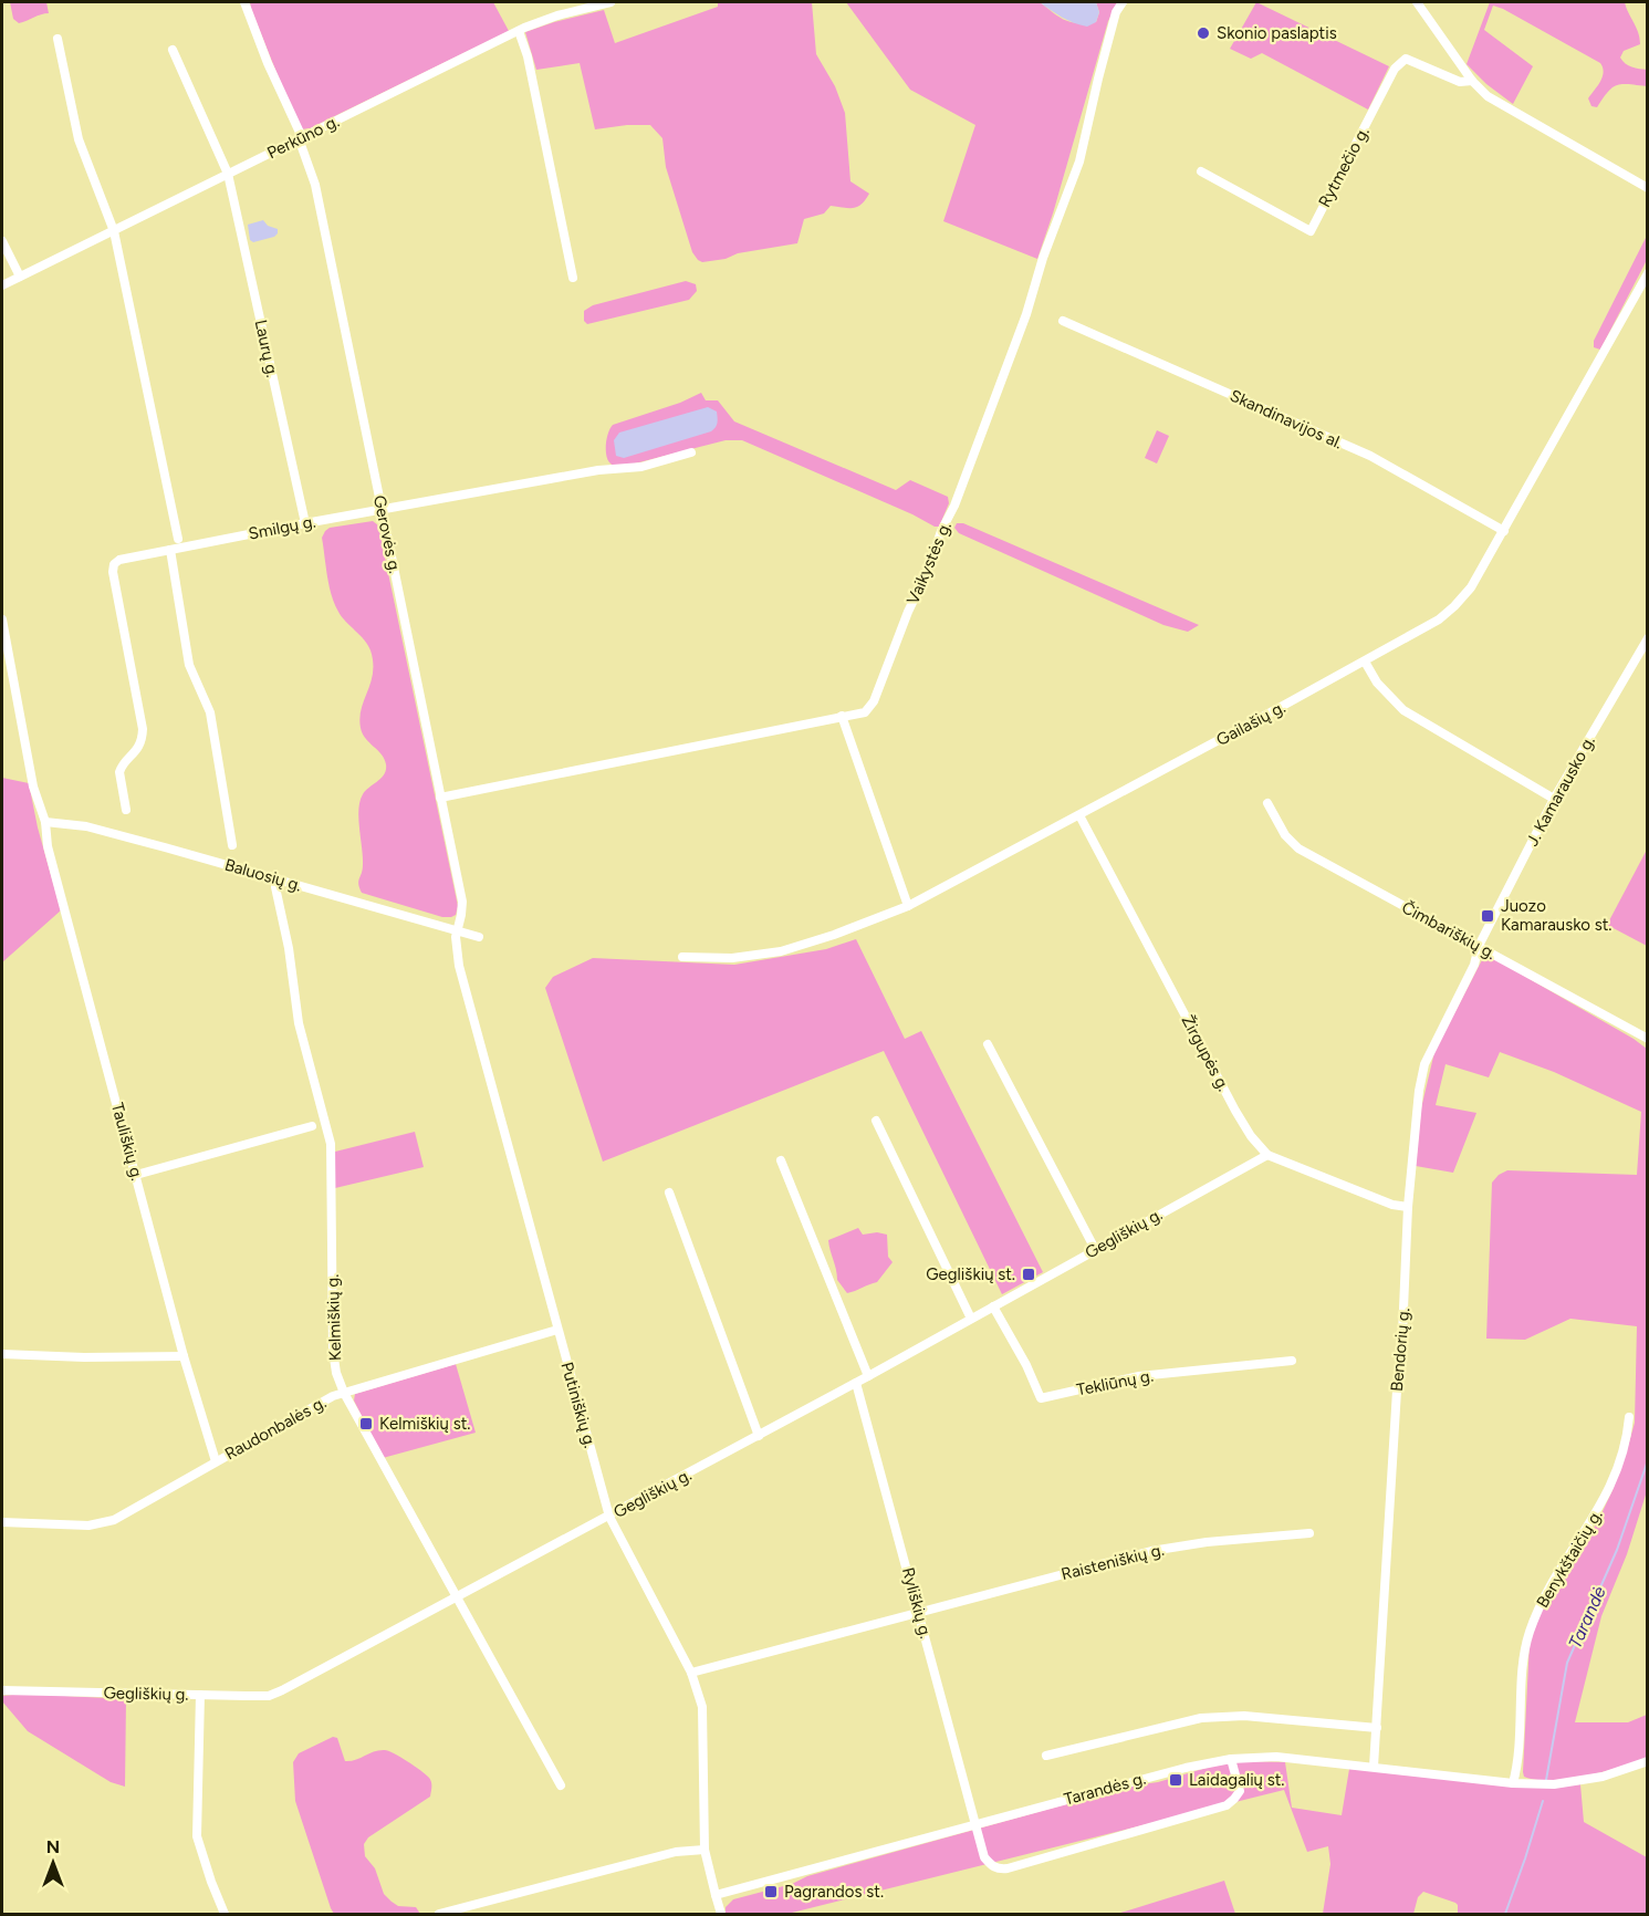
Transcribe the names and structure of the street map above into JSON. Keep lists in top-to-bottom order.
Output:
{
  "streets": {
    "street": [
      "Perkūno g.",
      "Rytmečio g.",
      "Laurų g.",
      "Skandinavijos al.",
      "Smilgų g.",
      "Gerovės g.",
      "Vaikystės g.",
      "Gailašių g.",
      "J. Kamarausko g.",
      "Baluosių g.",
      "Čimbariškių g.",
      "Žirgupės g.",
      "Tauliškių g.",
      "Gegliškių g.",
      "Kelmiškių g.",
      "Bendorių g.",
      "Tekliūnų g.",
      "Putiniškių g.",
      "Raudonbalės g.",
      "Benykštaičių g.",
      "Raisteniškių g.",
      "Ryliškių g.",
      "Tarandės g."
    ]
  },
  "crossings": [
    ["Perkūno g.", "Laurų g."],
    ["Perkūno g.", "Gerovės g."],
    ["Laurų g.", "Smilgų g."],
    ["Skandinavijos al.", "Gailašių g."],
    ["Smilgų g.", "Gerovės g."],
    ["Gerovės g.", "Vaikystės g."],
    ["Gerovės g.", "Baluosių g."],
    ["Gerovės g.", "Putiniškių g."],
    ["Gailašių g.", "Žirgupės g."],
    ["J. Kamarausko g.", "Čimbariškių g."],
    ["J. Kamarausko g.", "Bendorių g."],
    ["Baluosių g.", "Tauliškių g."],
    ["Baluosių g.", "Kelmiškių g."],
    ["Baluosių g.", "Putiniškių g."],
    ["Čimbariškių g.", "Bendorių g."],
    ["Žirgupės g.", "Gegliškių g."],
    ["Žirgupės g.", "Bendorių g."],
    ["Tauliškių g.", "Raudonbalės g."],
    ["Gegliškių g.", "Kelmiškių g."],
    ["Gegliškių g.", "Tekliūnų g."],
    ["Gegliškių g.", "Putiniškių g."],
    ["Gegliškių g.", "Ryliškių g."],
    ["Kelmiškių g.", "Raudonbalės g."],
    ["Bendorių g.", "Tarandės g."],
    ["Putiniškių g.", "Raudonbalės g."],
    ["Putiniškių g.", "Raisteniškių g."],
    ["Putiniškių g.", "Tarandės g."],
    ["Benykštaičių g.", "Tarandės g."],
    ["Raisteniškių g.", "Ryliškių g."],
    ["Ryliškių g.", "Tarandės g."]
  ],
  "water": ["Tarandė"],
  "places": {
    "other": ["Skonio paslaptis"],
    "transit": [
      "Juozo Kamarausko st.",
      "Gegliškių st.",
      "Kelmiškių st.",
      "Laidagalių st.",
      "Pagrandos st."
    ]
  },
  "north": "top"
}
